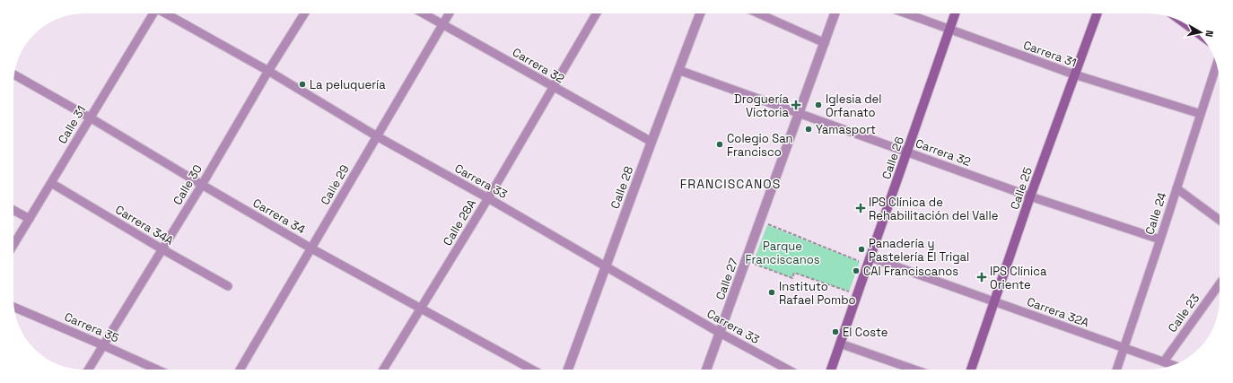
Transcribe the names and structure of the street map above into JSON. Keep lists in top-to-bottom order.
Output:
{
  "streets": {
    "main road": ["Calle 26", "Calle 25"],
    "street": [
      "Carrera 31",
      "Carrera 32",
      "Calle 31",
      "Carrera 33",
      "Calle 30",
      "Calle 29",
      "Calle 28",
      "Calle 24",
      "Carrera 34",
      "Calle 28A",
      "Carrera 34A",
      "Calle 27",
      "Carrera 32A",
      "Calle 23",
      "Carrera 35"
    ]
  },
  "crossings": [
    ["Carrera 31", "Calle 26"],
    ["Carrera 31", "Calle 25"],
    ["Carrera 31", "Calle 24"],
    ["Carrera 32", "Calle 26"],
    ["Carrera 32", "Calle 29"],
    ["Carrera 32", "Calle 28"],
    ["Carrera 32", "Calle 25"],
    ["Carrera 32", "Calle 24"],
    ["Carrera 32", "Calle 28A"],
    ["Carrera 32", "Calle 27"],
    ["Calle 31", "Carrera 34"],
    ["Calle 31", "Carrera 34A"],
    ["Calle 26", "Carrera 32A"],
    ["Carrera 33", "Calle 30"],
    ["Carrera 33", "Calle 29"],
    ["Carrera 33", "Calle 28"],
    ["Carrera 33", "Calle 28A"],
    ["Carrera 33", "Calle 27"],
    ["Calle 30", "Carrera 34"],
    ["Calle 30", "Carrera 34A"],
    ["Calle 30", "Carrera 35"],
    ["Calle 29", "Carrera 34"],
    ["Calle 25", "Carrera 32A"],
    ["Calle 24", "Carrera 32A"],
    ["Carrera 34", "Calle 28A"],
    ["Carrera 32A", "Calle 23"]
  ],
  "districts": ["FRANCISCANOS"],
  "parks": ["Parque Franciscanos"],
  "places": {
    "other": [
      "La peluquería",
      "Iglesia del Orfanato",
      "Yamasport",
      "Colegio San Francisco",
      "Panadería y Pastelería El Trigal",
      "CAI Franciscanos",
      "Instituto Rafael Pombo",
      "El Coste"
    ],
    "health": ["Droguería Victoria", "IPS Clínica de Rehabilitación del Valle", "IPS Clínica Oriente"]
  },
  "north": "right"
}
